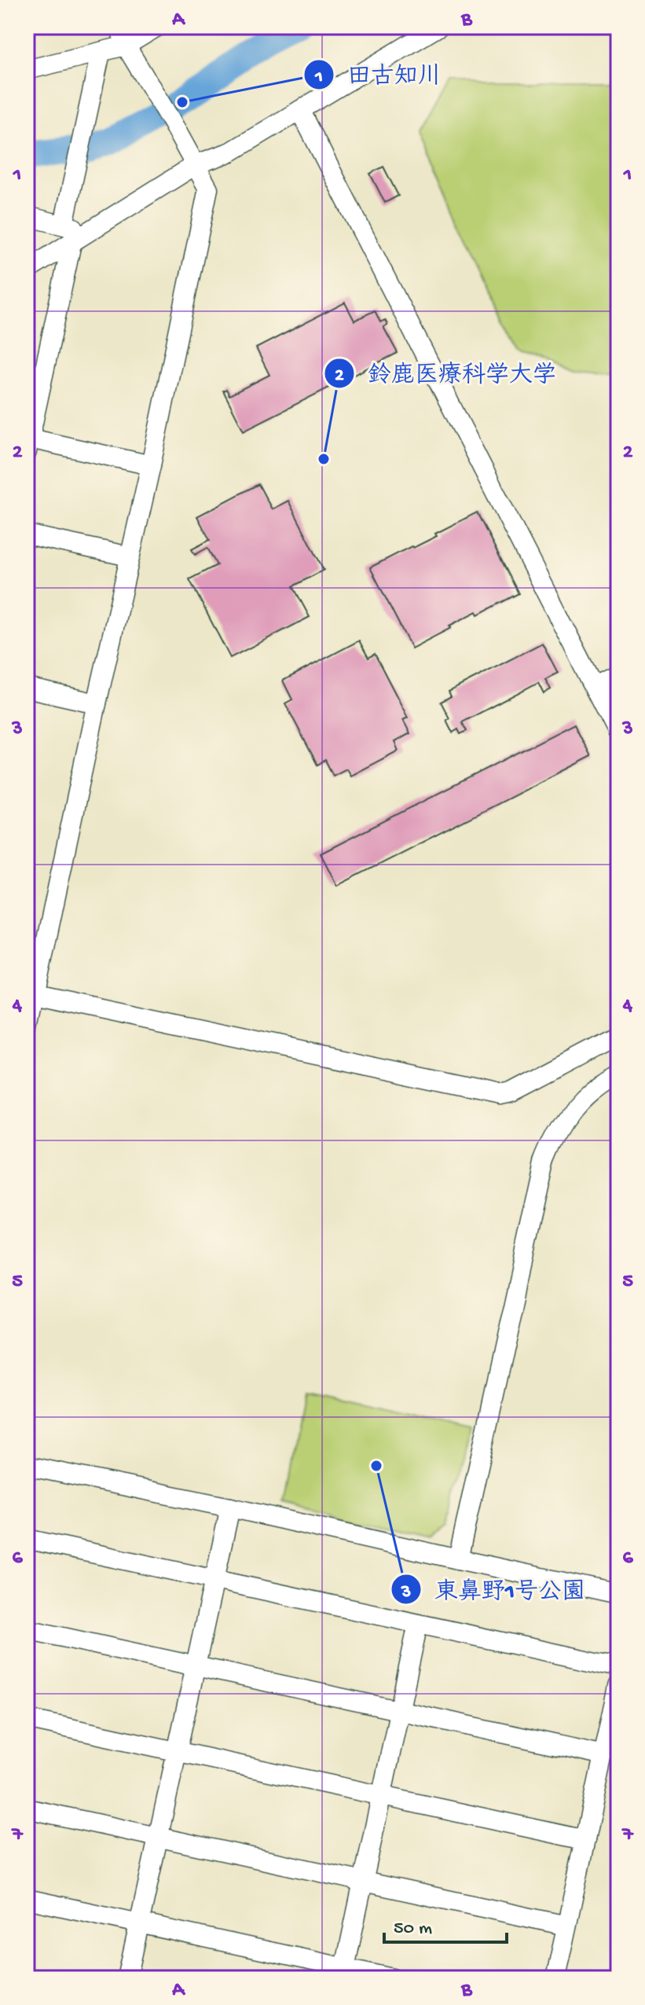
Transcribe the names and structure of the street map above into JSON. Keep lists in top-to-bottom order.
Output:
{
  "places": ["田古知川", "鈴鹿医療科学大学", "東鼻野1号公園"],
  "scale_bar": "50 m",
  "grid": {
    "columns": ["A", "B"],
    "rows": [
      "1",
      "2",
      "3",
      "4",
      "5",
      "6",
      "7"
    ]
  }
}
